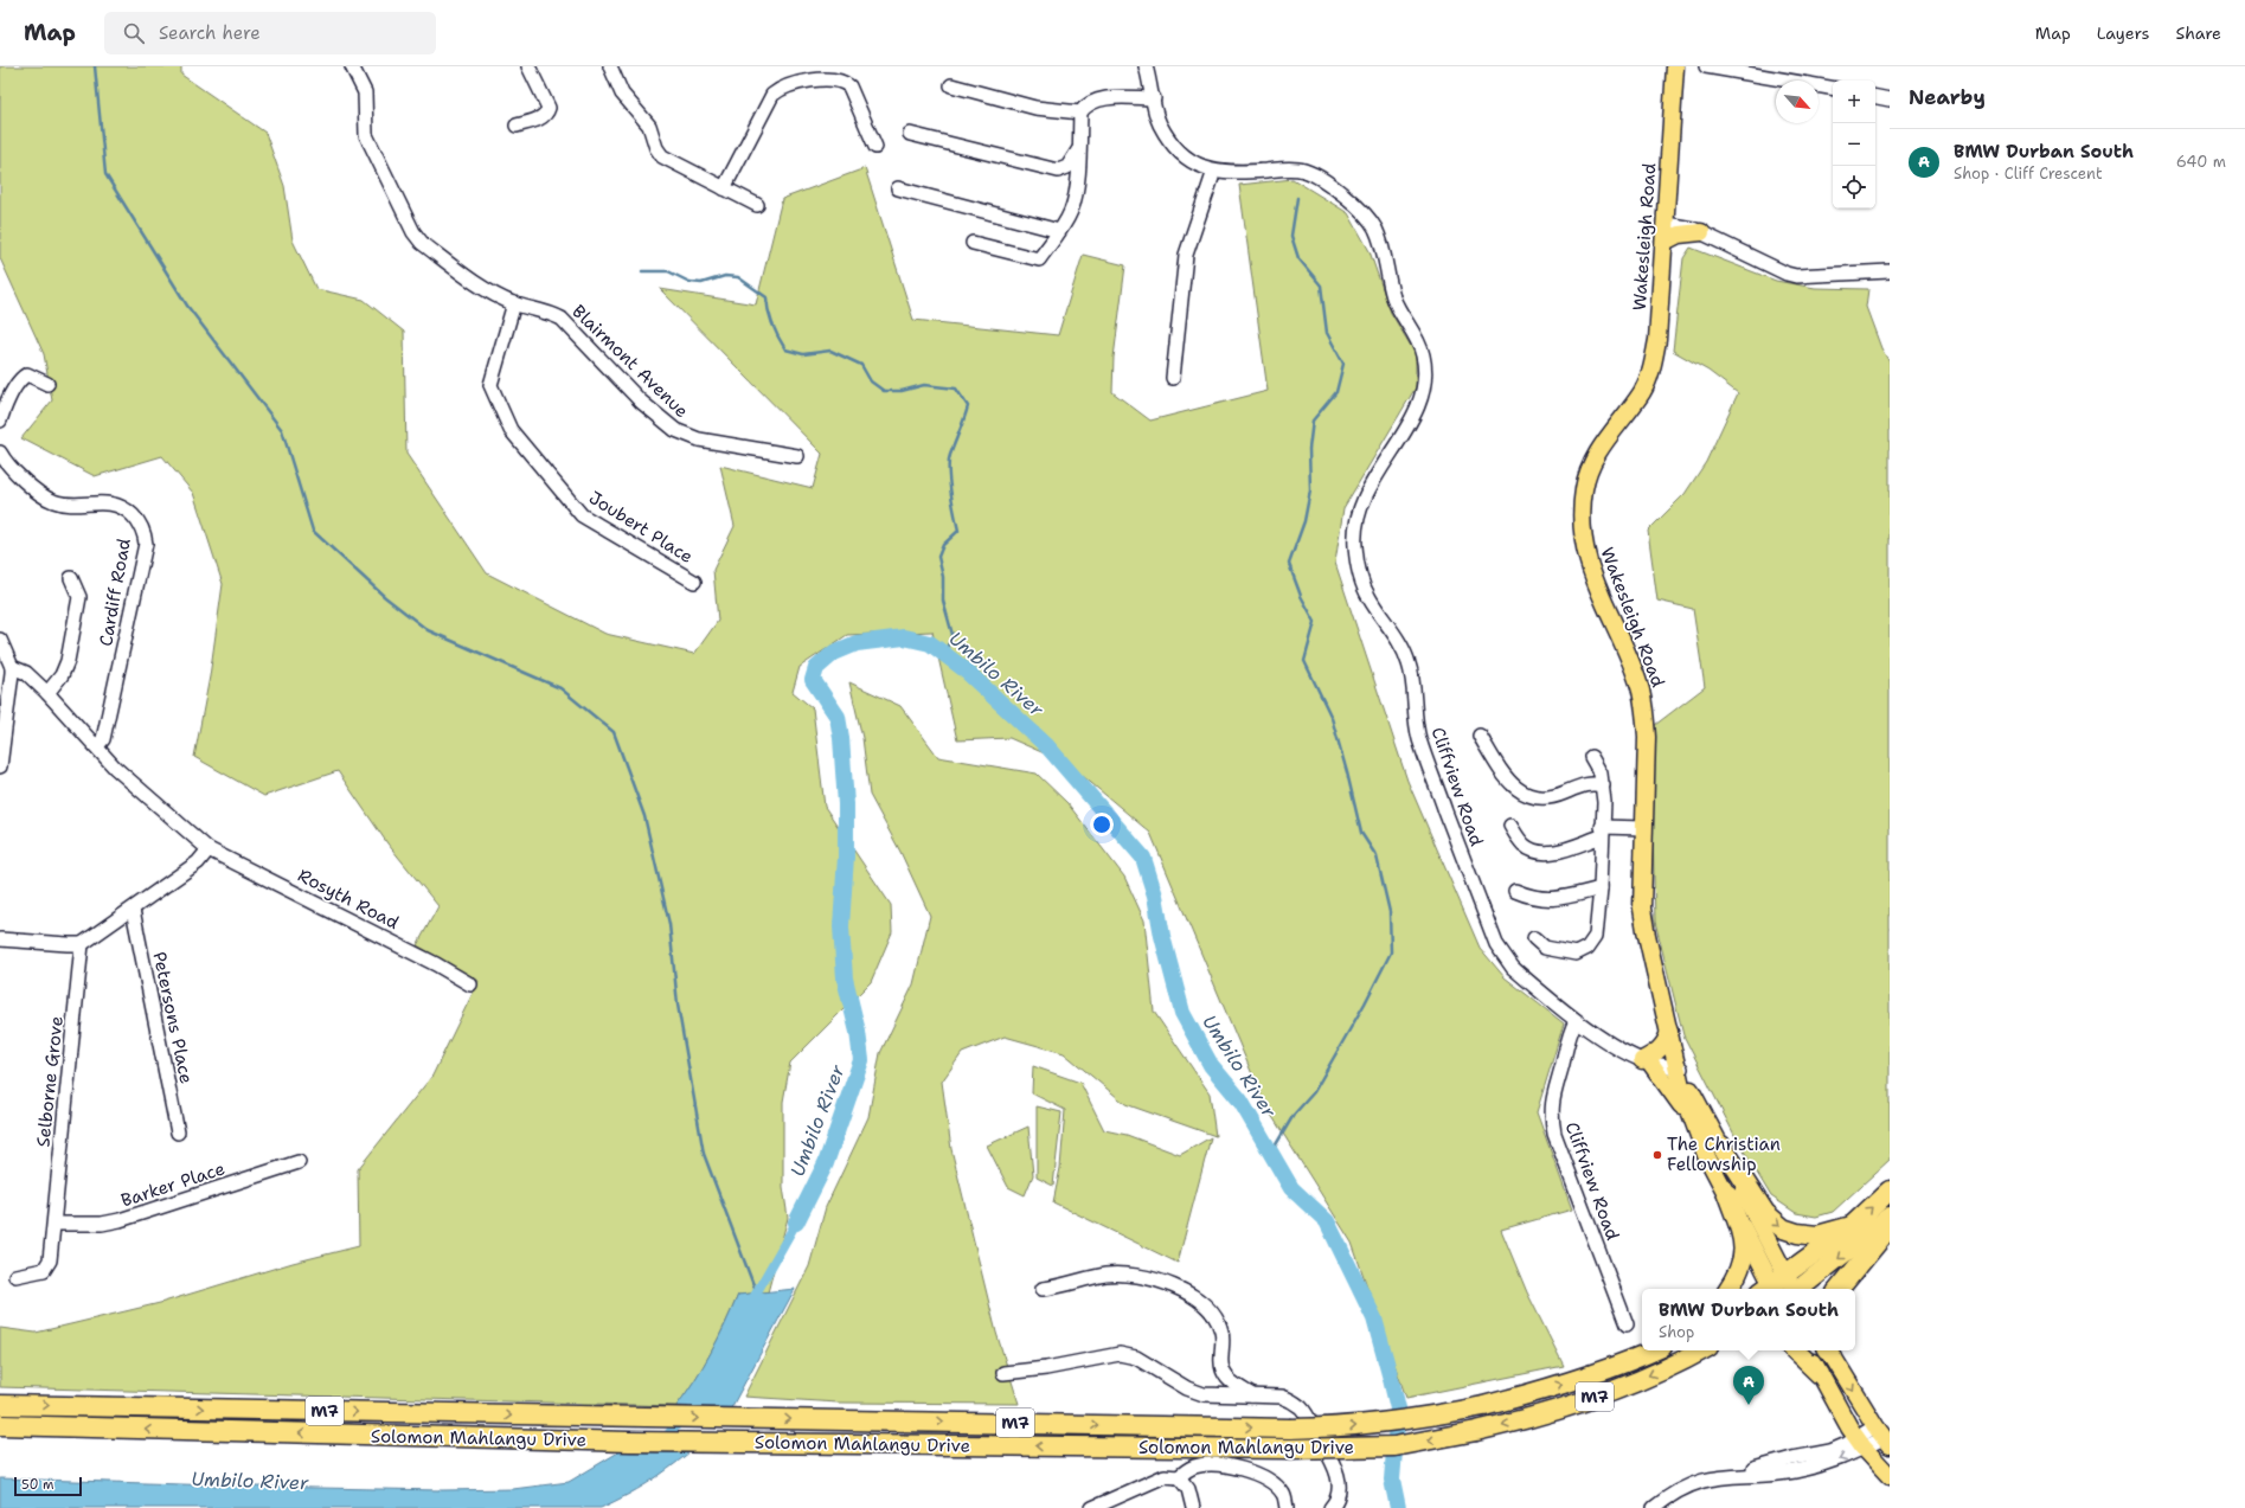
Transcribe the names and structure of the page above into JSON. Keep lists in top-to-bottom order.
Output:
{
  "streets": {
    "highway": ["M7", "Solomon Mahlangu Drive"],
    "main road": ["Wakesleigh Road"],
    "street": [
      "Blairmont Avenue",
      "Joubert Place",
      "Cardiff Road",
      "Cliffview Road",
      "Rosyth Road",
      "Petersons Place",
      "Selborne Grove",
      "Barker Place"
    ]
  },
  "crossings": [
    ["Wakesleigh Road", "Cliffview Road"],
    ["Blairmont Avenue", "Joubert Place"],
    ["Selborne Grove", "Barker Place"]
  ],
  "water": ["Umbilo River"],
  "places": ["The Christian Fellowship"],
  "scale_bar": "50 m",
  "north": "bottom right",
  "page": {
    "header": "Map",
    "search": "Search here",
    "nav": ["Map", "Layers", "Share"],
    "heading": "Nearby",
    "map_buttons": ["+", "−"],
    "list": [
      {
        "mark": "A",
        "name": "BMW Durban South",
        "note": "Shop · Cliff Crescent",
        "value": "640 m"
      }
    ],
    "popup": ["BMW Durban South", "Shop"],
    "pins": "A",
    "scale": "50 m"
  }
}
